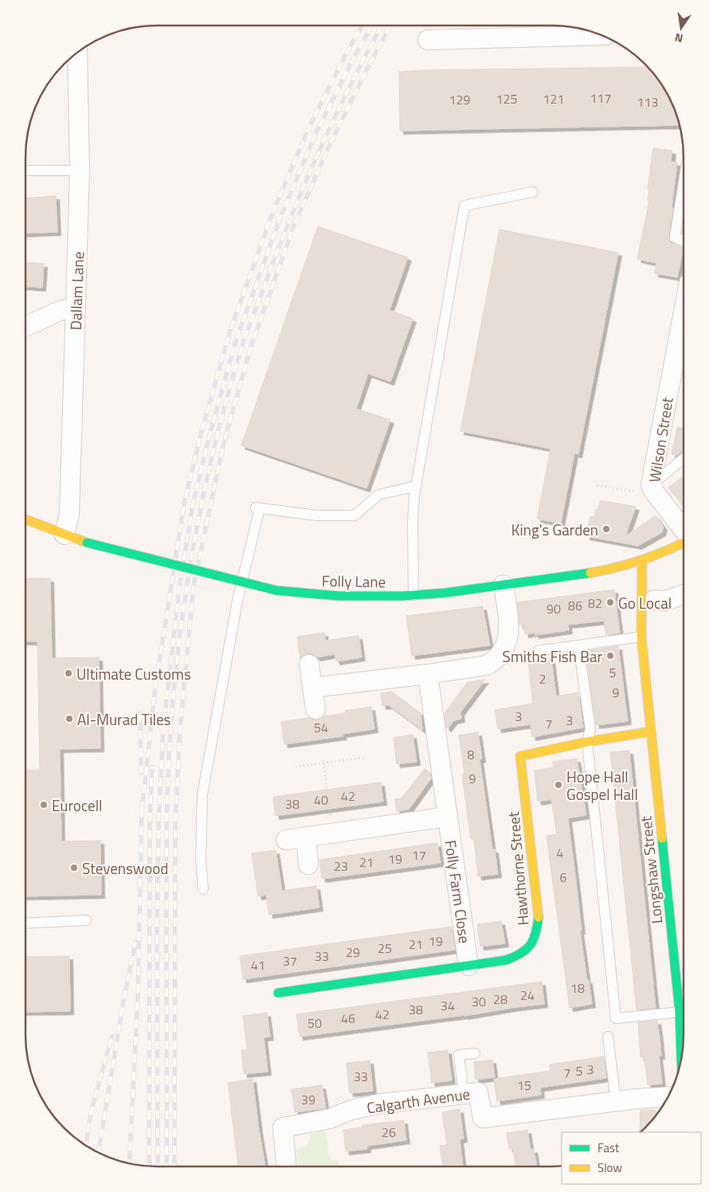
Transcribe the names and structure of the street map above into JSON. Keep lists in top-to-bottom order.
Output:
{
  "streets": {
    "street": [
      "Dallam Lane",
      "Wilson Street",
      "Folly Lane",
      "Hawthorne Street",
      "Longshaw Street",
      "Folly Farm Close",
      "Calgarth Avenue"
    ]
  },
  "crossings": [
    ["Dallam Lane", "Folly Lane"],
    ["Folly Lane", "Longshaw Street"],
    ["Hawthorne Street", "Longshaw Street"],
    ["Hawthorne Street", "Folly Farm Close"]
  ],
  "places": [
    "King's Garden",
    "Go Local",
    "Smiths Fish Bar",
    "Ultimate Customs",
    "Al-Murad Tiles",
    "Hope Hall Gospel Hall",
    "Eurocell",
    "Stevenswood"
  ],
  "house_numbers": [
    "117",
    "125",
    "121",
    "129",
    "113",
    "82",
    "86",
    "90",
    "5",
    "2",
    "9",
    "3",
    "3",
    "7",
    "54",
    "8",
    "9",
    "42",
    "40",
    "38",
    "4",
    "17",
    "19",
    "21",
    "23",
    "6",
    "19",
    "21",
    "25",
    "29",
    "33",
    "37",
    "41",
    "18",
    "24",
    "28",
    "30",
    "34",
    "38",
    "42",
    "46",
    "50",
    "3",
    "5",
    "7",
    "33",
    "15",
    "39",
    "26"
  ],
  "legend": ["Fast", "Slow"],
  "north": "bottom"
}
